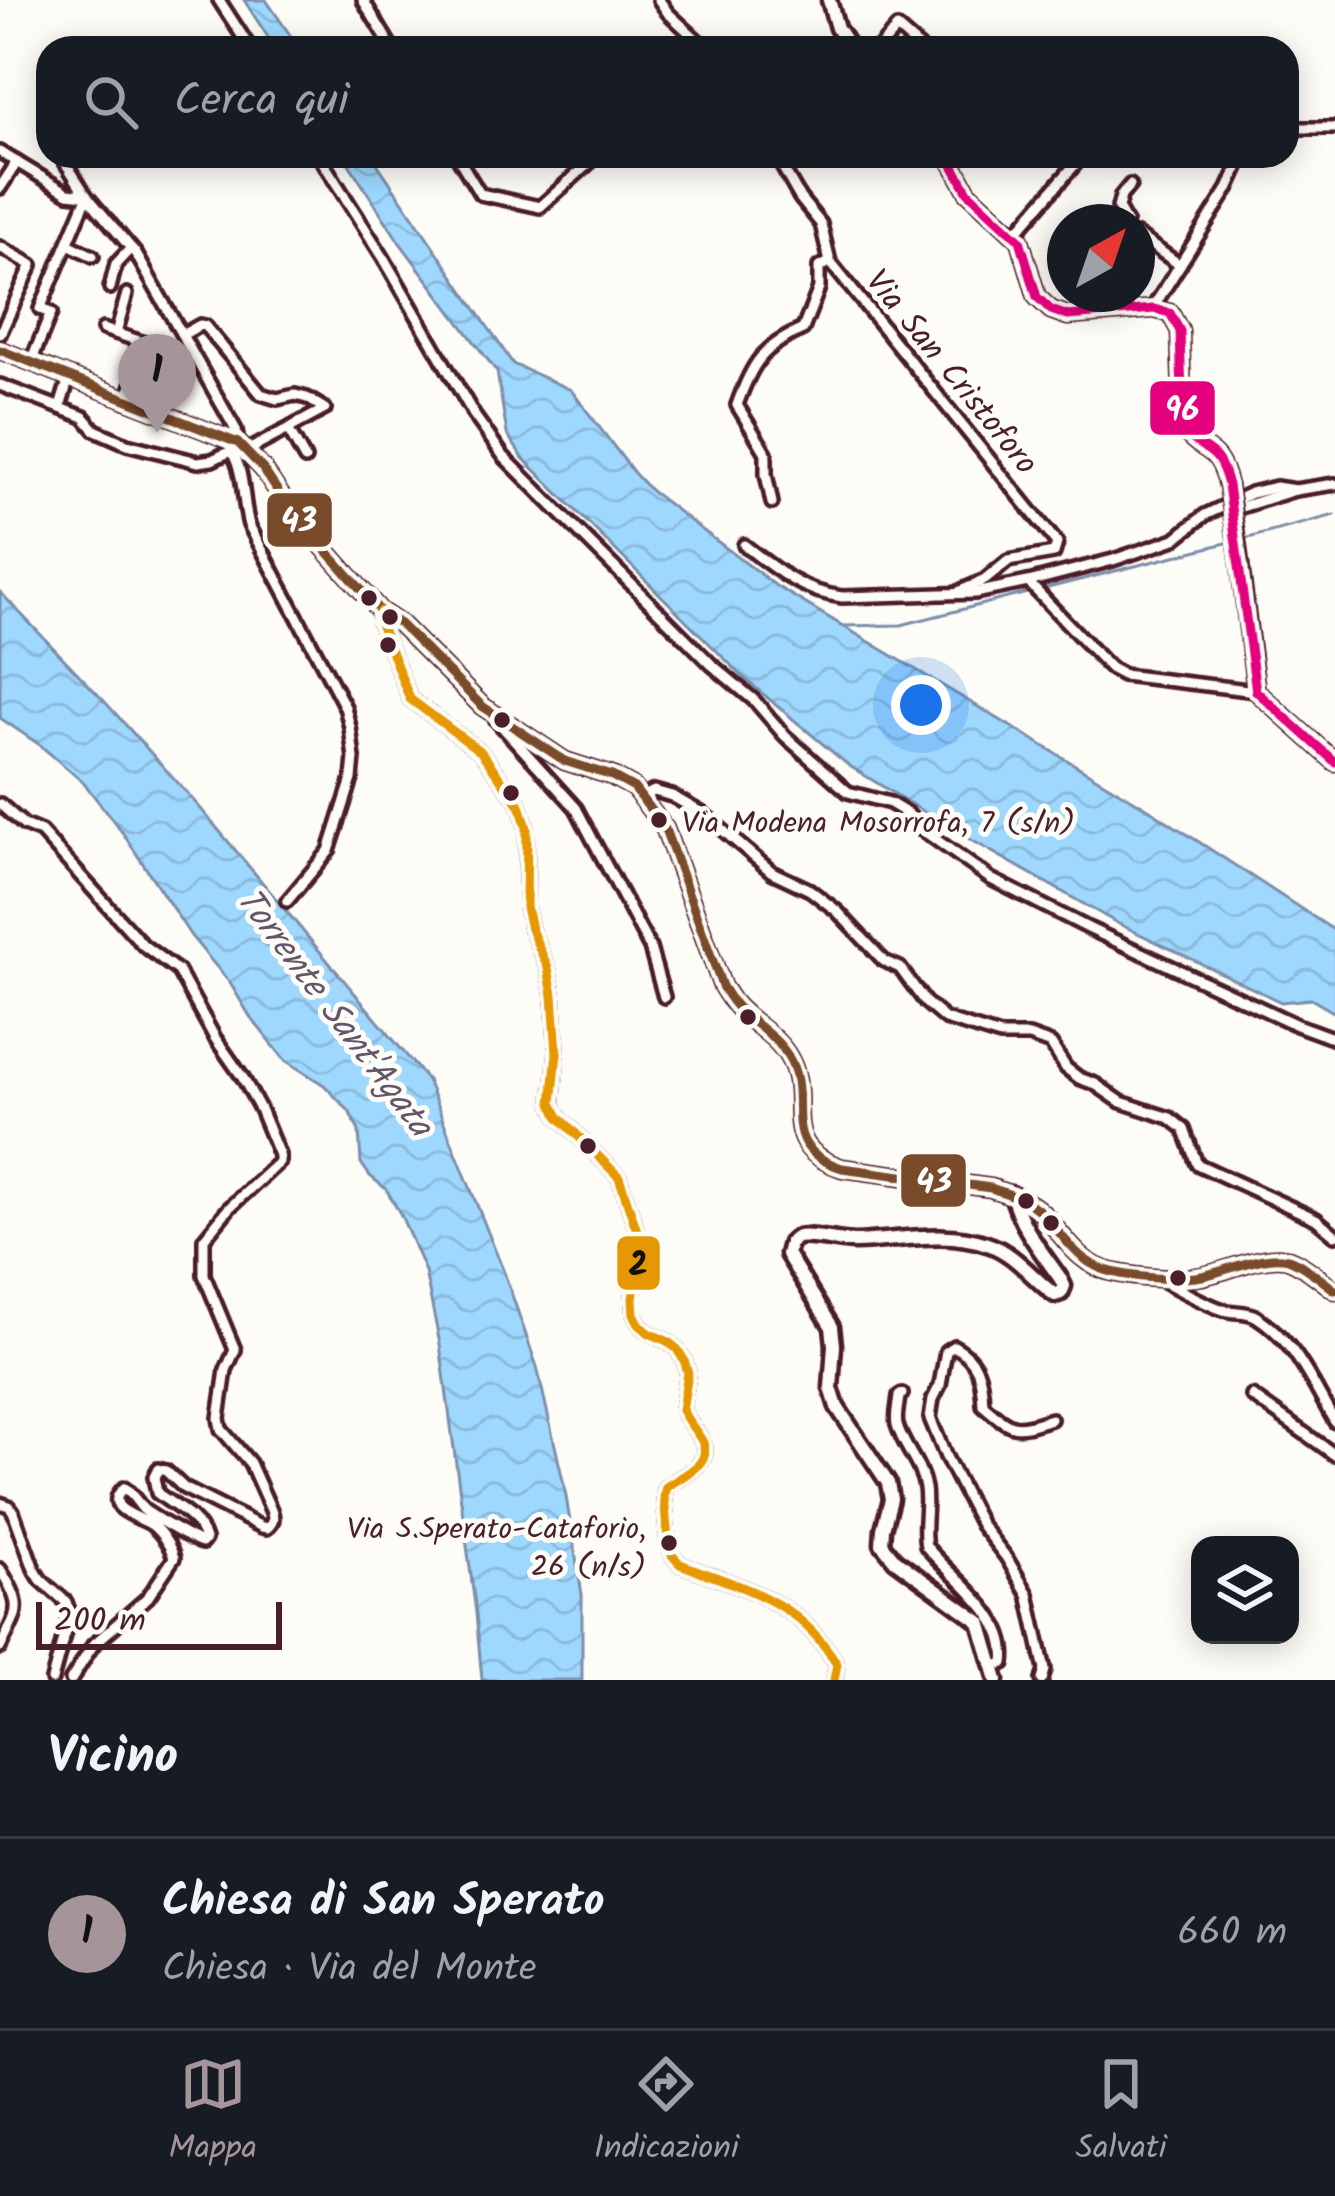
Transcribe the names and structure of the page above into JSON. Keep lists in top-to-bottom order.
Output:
{
  "streets": {
    "street": ["Via San Cristoforo"]
  },
  "water": ["Torrente Sant'Agata"],
  "places": ["Via Modena Mosorrofa, 7 (s/n)", "Via S.Sperato-Cataforio, 26 (n/s)"],
  "lines": ["transit line 96", "transit line 43", "transit line 2"],
  "scale_bar": "200 m",
  "north": "top right",
  "page": {
    "search": "Cerca qui",
    "pins": "1",
    "scale": "200 m",
    "heading": "Vicino",
    "list": [
      {
        "mark": "1",
        "name": "Chiesa di San Sperato",
        "note": "Chiesa · Via del Monte",
        "value": "660 m"
      }
    ],
    "nav": ["Mappa", "Indicazioni", "Salvati"]
  }
}
